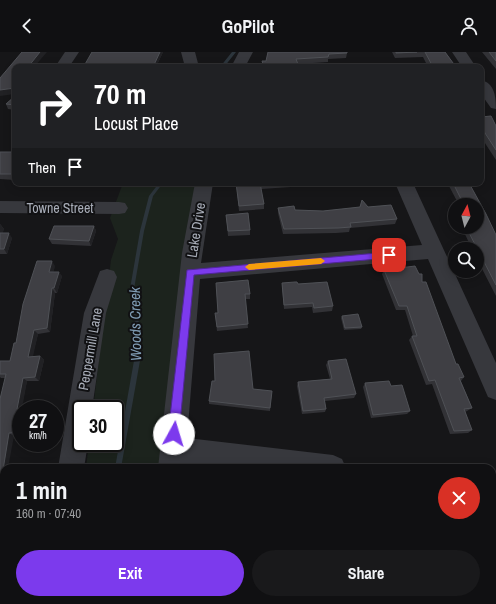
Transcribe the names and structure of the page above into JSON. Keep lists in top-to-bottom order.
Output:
{
  "streets": {
    "street": ["Towne Street", "Lake Drive", "Peppermill Lane"]
  },
  "water": ["Woods Creek"],
  "north": "top",
  "page": {
    "header": "GoPilot",
    "turn": ["70 m", "Locust Place"],
    "then": "Then",
    "speed": "27 km/h",
    "limit": "30",
    "heading": ["1 min", "160 m · 07:40"],
    "buttons": ["Exit", "Share"]
  }
}
